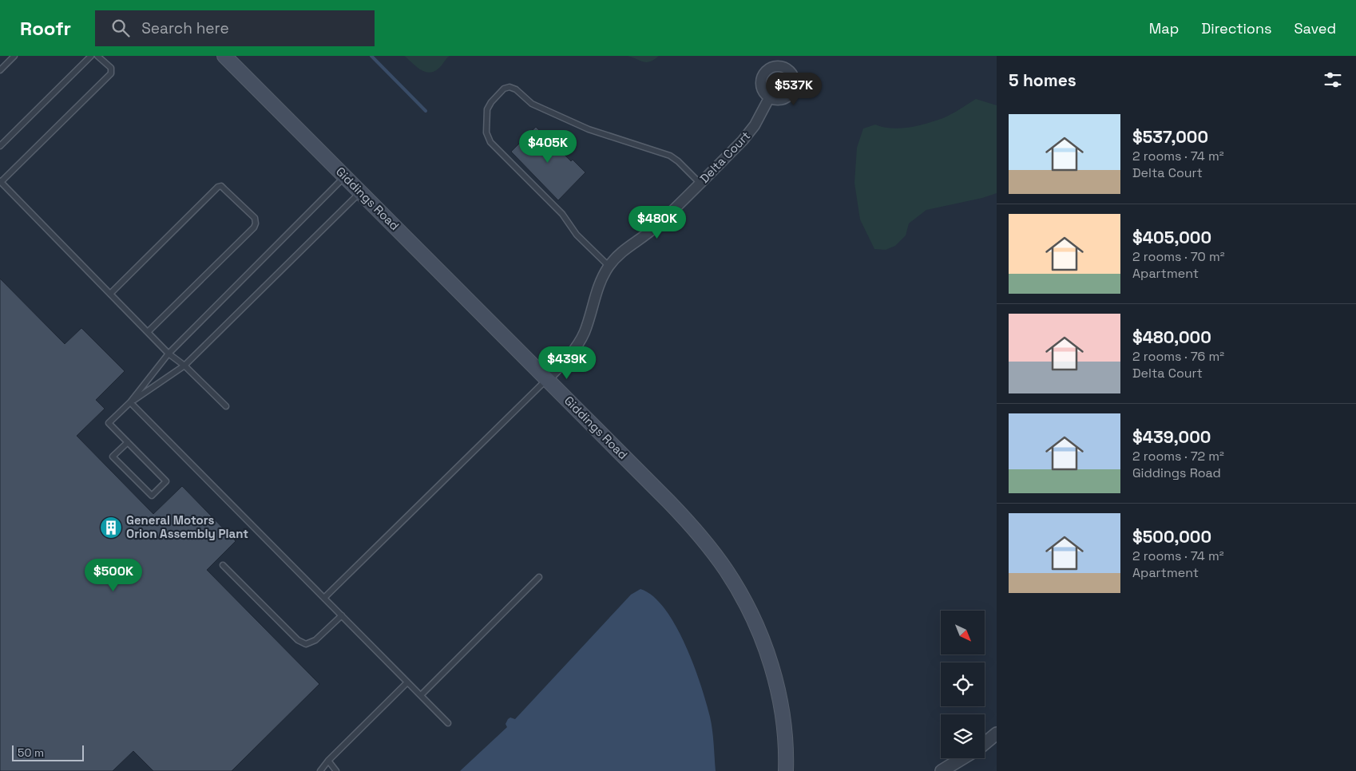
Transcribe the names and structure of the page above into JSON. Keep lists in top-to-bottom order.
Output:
{
  "streets": {
    "main road": ["Giddings Road"],
    "street": ["Delta Court"]
  },
  "crossings": [
    ["Delta Court", "Giddings Road"]
  ],
  "places": {
    "building": ["General Motors Orion Assembly Plant"]
  },
  "scale_bar": "50 m",
  "north": "bottom right",
  "page": {
    "header": "Roofr",
    "search": "Search here",
    "nav": ["Map", "Directions", "Saved"],
    "heading": "5 homes",
    "price": [
      "$537K",
      "$405K",
      "$480K",
      "$439K",
      "$500K"
    ],
    "list": [
      {
        "name": "$537,000",
        "note": "2 rooms · 74 m² · Delta Court"
      },
      {
        "name": "$405,000",
        "note": "2 rooms · 70 m² · Apartment"
      },
      {
        "name": "$480,000",
        "note": "2 rooms · 76 m² · Delta Court"
      },
      {
        "name": "$439,000",
        "note": "2 rooms · 72 m² · Giddings Road"
      },
      {
        "name": "$500,000",
        "note": "2 rooms · 74 m² · Apartment"
      }
    ],
    "scale": "50 m"
  }
}
